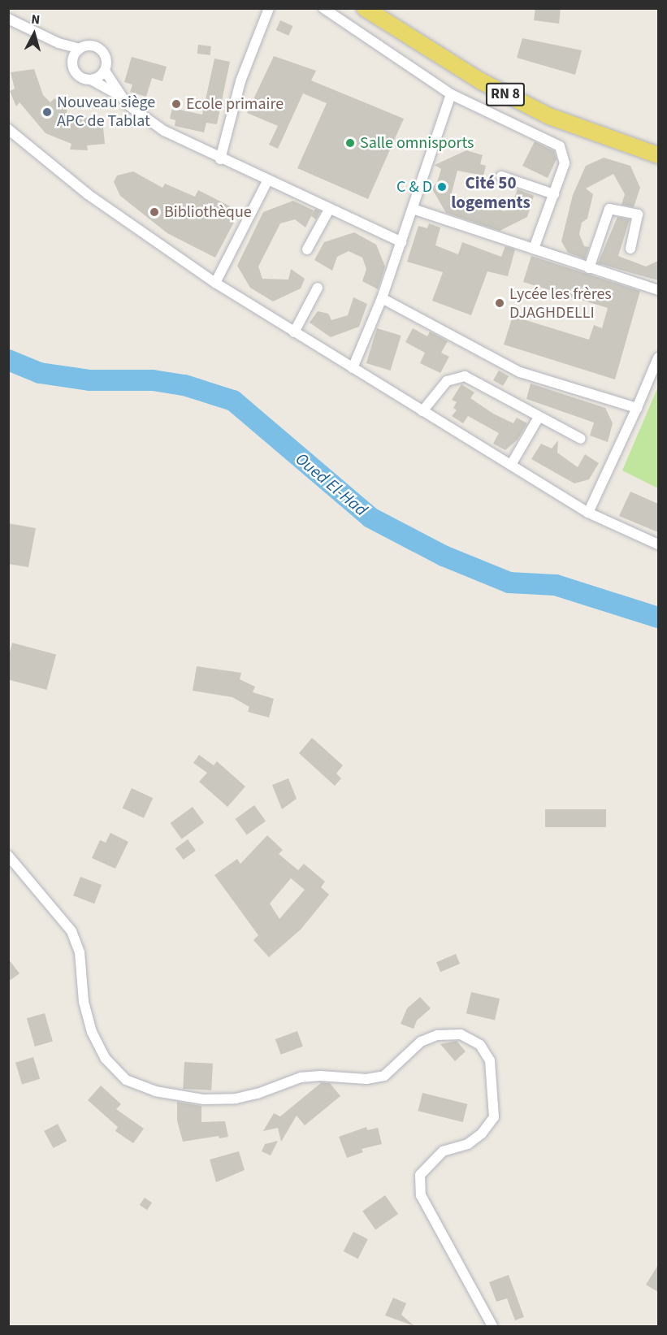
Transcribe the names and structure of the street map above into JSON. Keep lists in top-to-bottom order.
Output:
{
  "streets": {
    "main road": ["RN 8"]
  },
  "districts": ["Cité 50 logements"],
  "water": ["Oued El-Had"],
  "places": [
    "Ecole primaire",
    "Nouveau siège APC de Tablat",
    "Salle omnisports",
    "C & D",
    "Bibliothèque",
    "Lycée les frères DJAGHDELLI"
  ],
  "north": "top"
}
